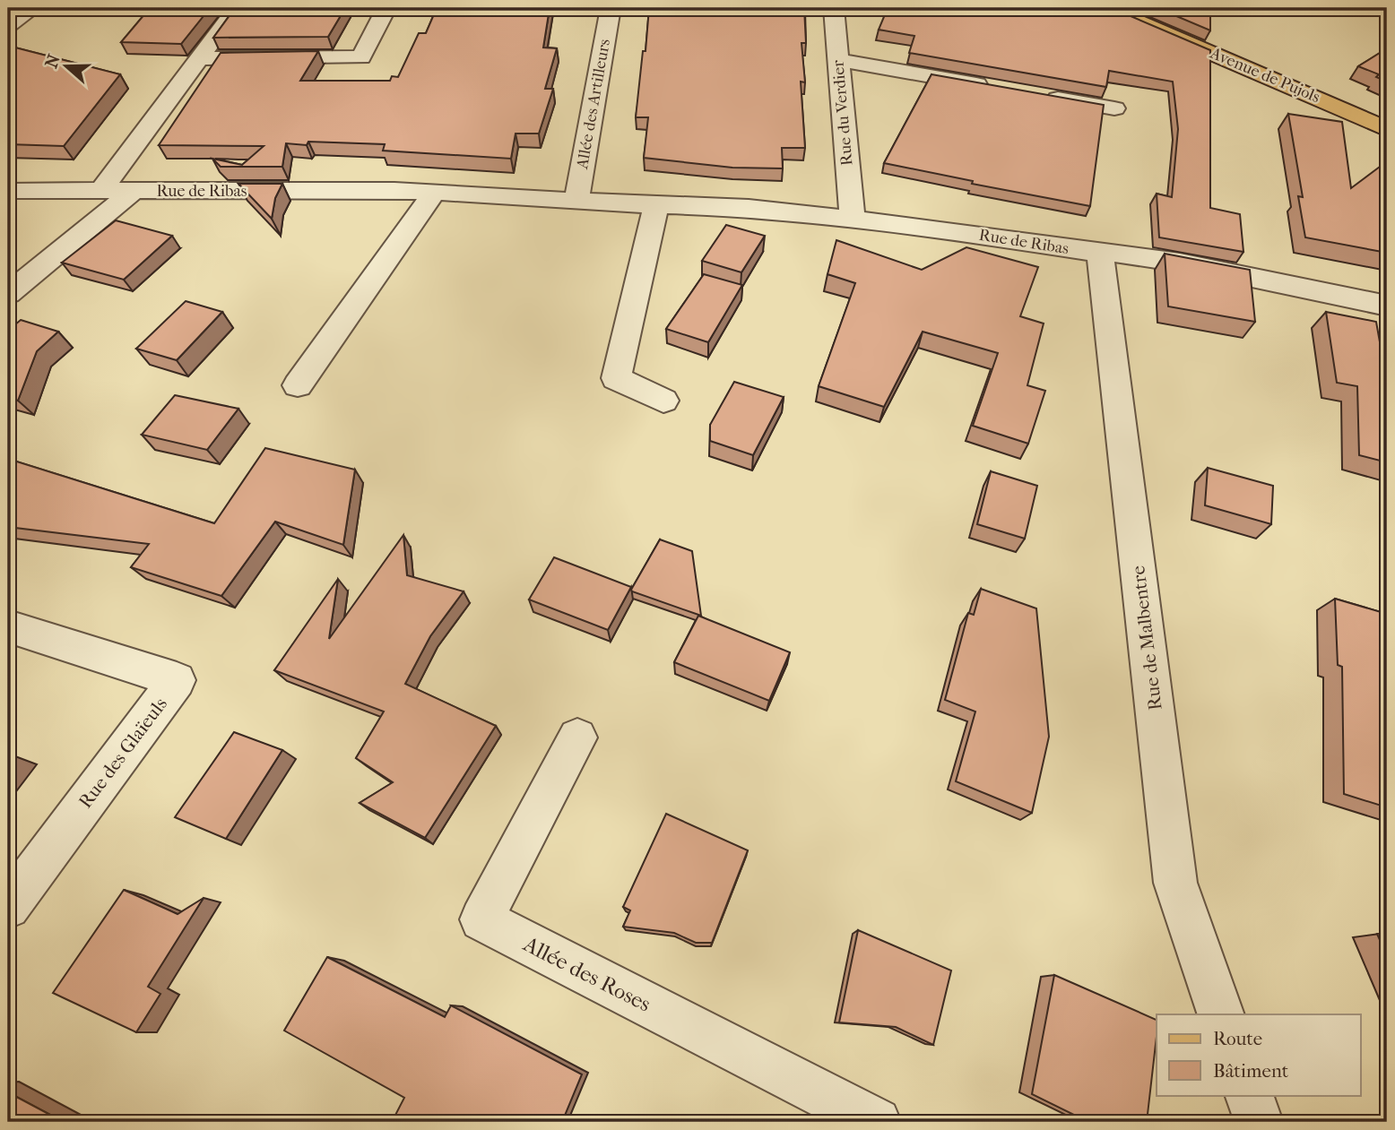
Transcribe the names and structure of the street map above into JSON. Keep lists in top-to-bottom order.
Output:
{
  "streets": {
    "main road": ["Avenue de Pujols"],
    "street": [
      "Allée des Artilleurs",
      "Rue du Verdier",
      "Rue de Ribas",
      "Rue de Malbentre",
      "Rue des Glaïeuls",
      "Allée des Roses"
    ]
  },
  "crossings": [
    ["Allée des Artilleurs", "Rue de Ribas"],
    ["Rue du Verdier", "Rue de Ribas"],
    ["Rue de Ribas", "Rue de Malbentre"]
  ],
  "legend": ["Route", "Bâtiment"],
  "north": "left"
}
